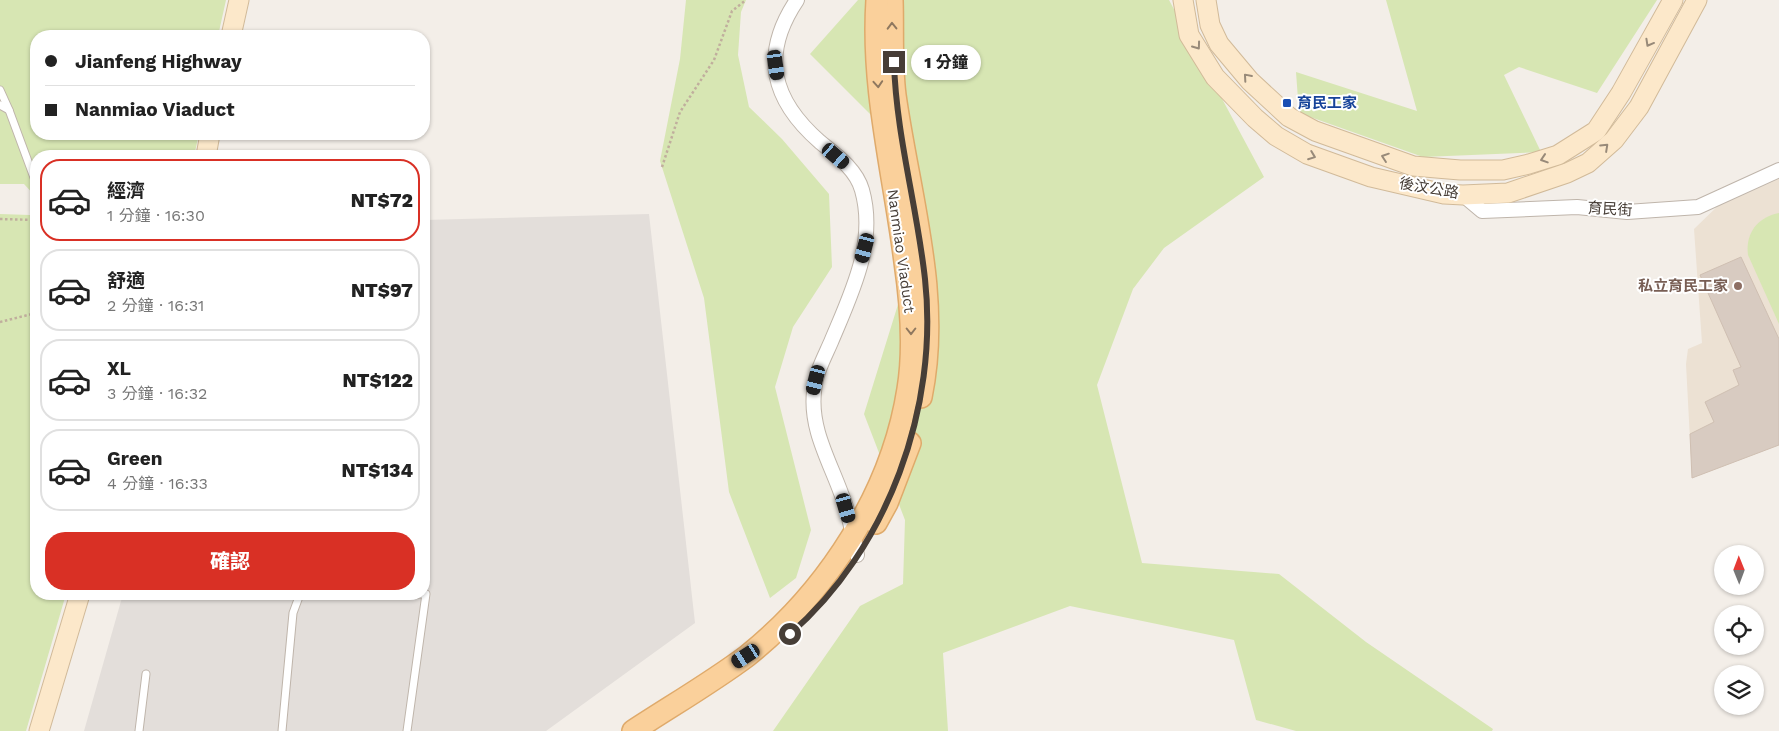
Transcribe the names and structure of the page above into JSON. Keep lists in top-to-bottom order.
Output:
{
  "streets": {
    "main road": ["Nanmiao Viaduct"],
    "street": ["後汶公路", "育民街"]
  },
  "crossings": [
    ["後汶公路", "育民街"]
  ],
  "places": {
    "transit": ["育民工家"],
    "other": ["私立育民工家"]
  },
  "north": "top",
  "page": {
    "banner": ["Jianfeng Highway", "Nanmiao Viaduct"],
    "bubble": "1 分鐘",
    "list": [
      {
        "name": "經濟",
        "note": "1 分鐘 · 16:30",
        "value": "NT$72"
      },
      {
        "name": "舒適",
        "note": "2 分鐘 · 16:31",
        "value": "NT$97"
      },
      {
        "name": "XL",
        "note": "3 分鐘 · 16:32",
        "value": "NT$122"
      },
      {
        "name": "Green",
        "note": "4 分鐘 · 16:33",
        "value": "NT$134"
      }
    ],
    "buttons": "確認"
  }
}
